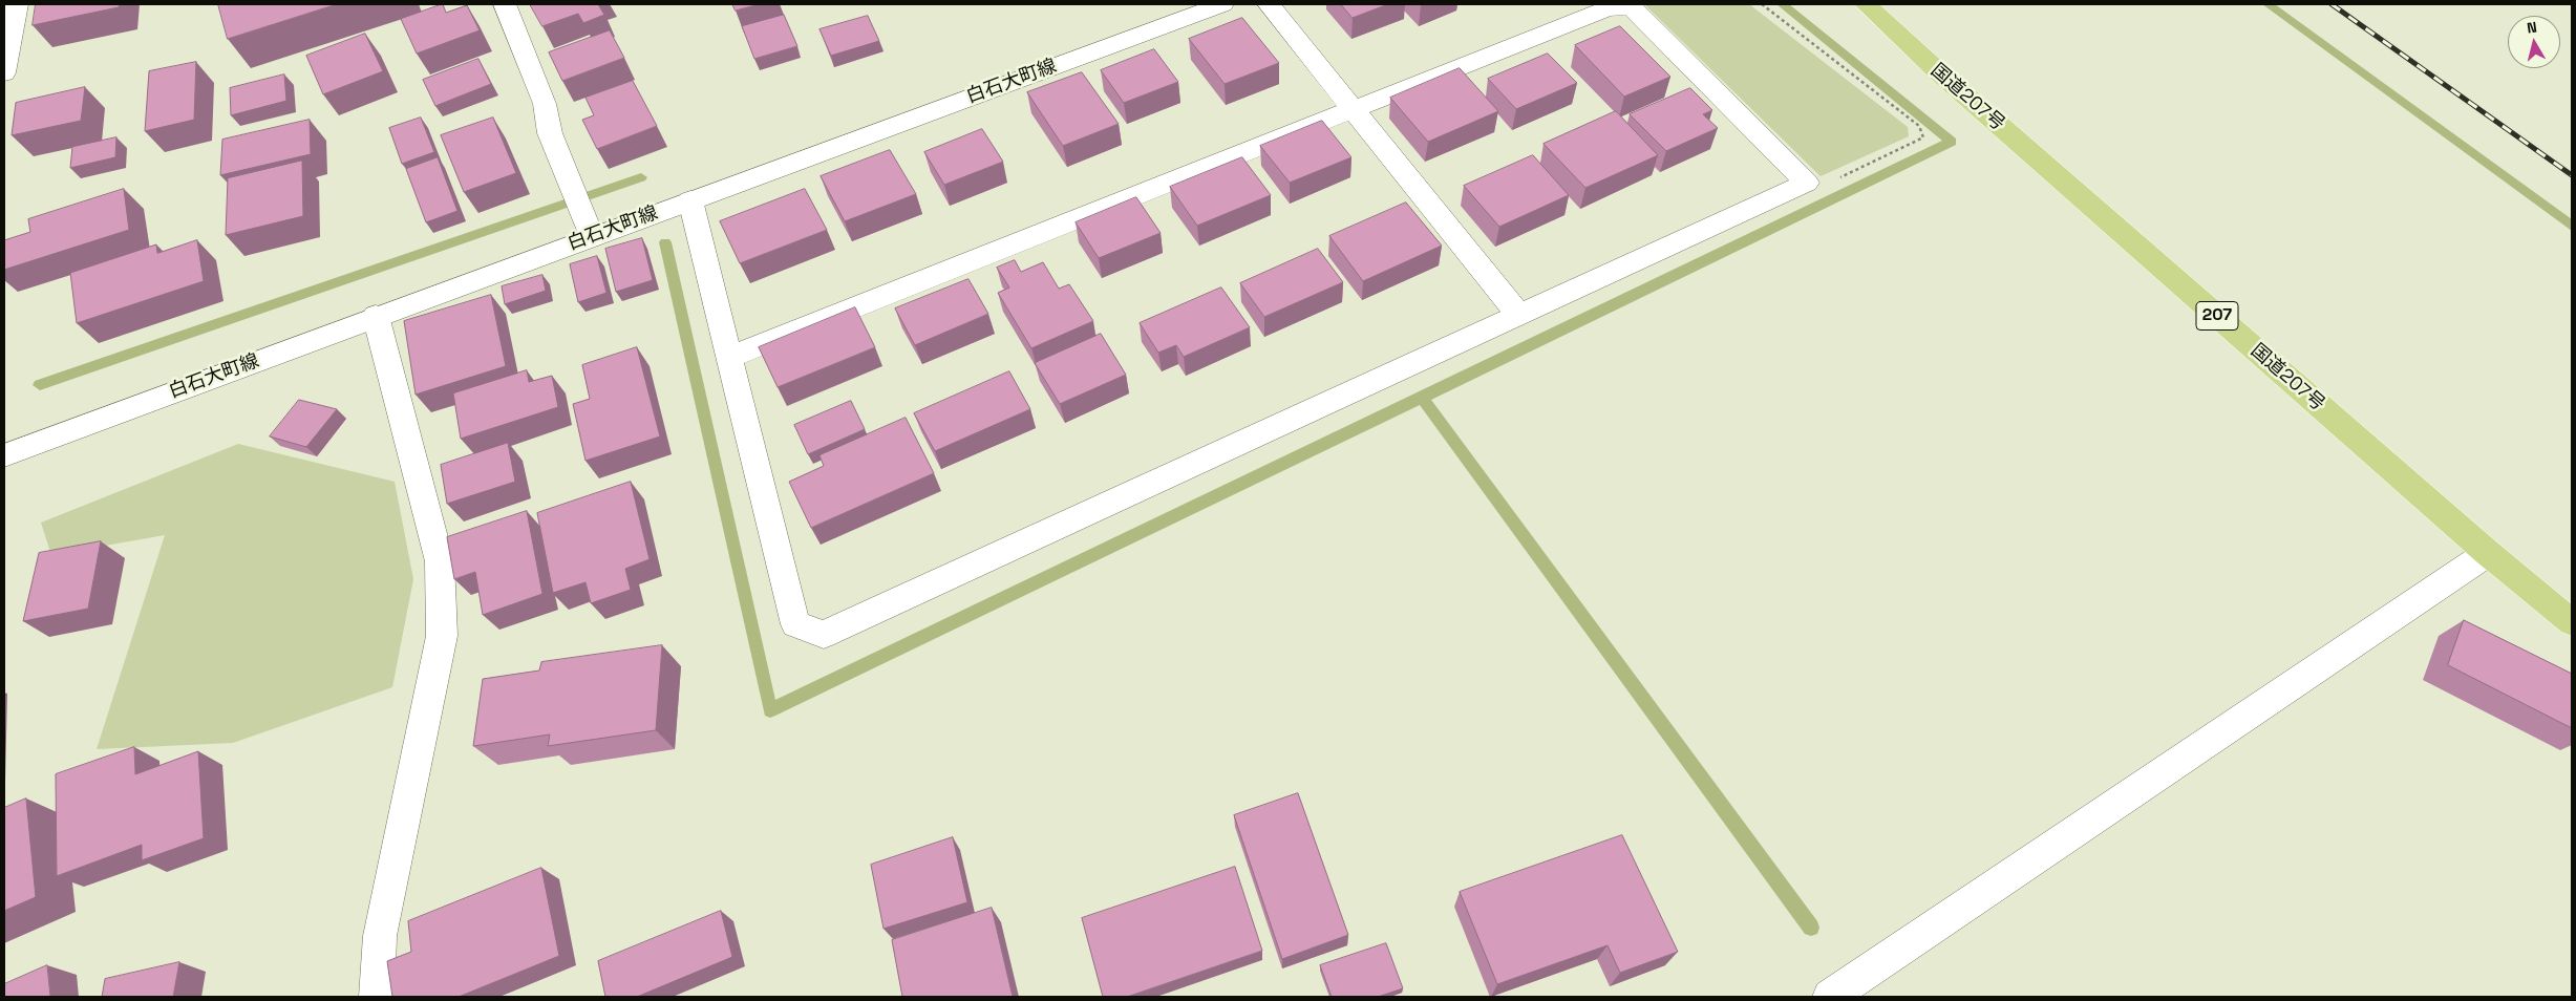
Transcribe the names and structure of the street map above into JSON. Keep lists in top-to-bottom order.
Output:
{
  "streets": {
    "highway": ["国道207号", "207"],
    "street": ["白石大町線"]
  },
  "north": "top"
}
